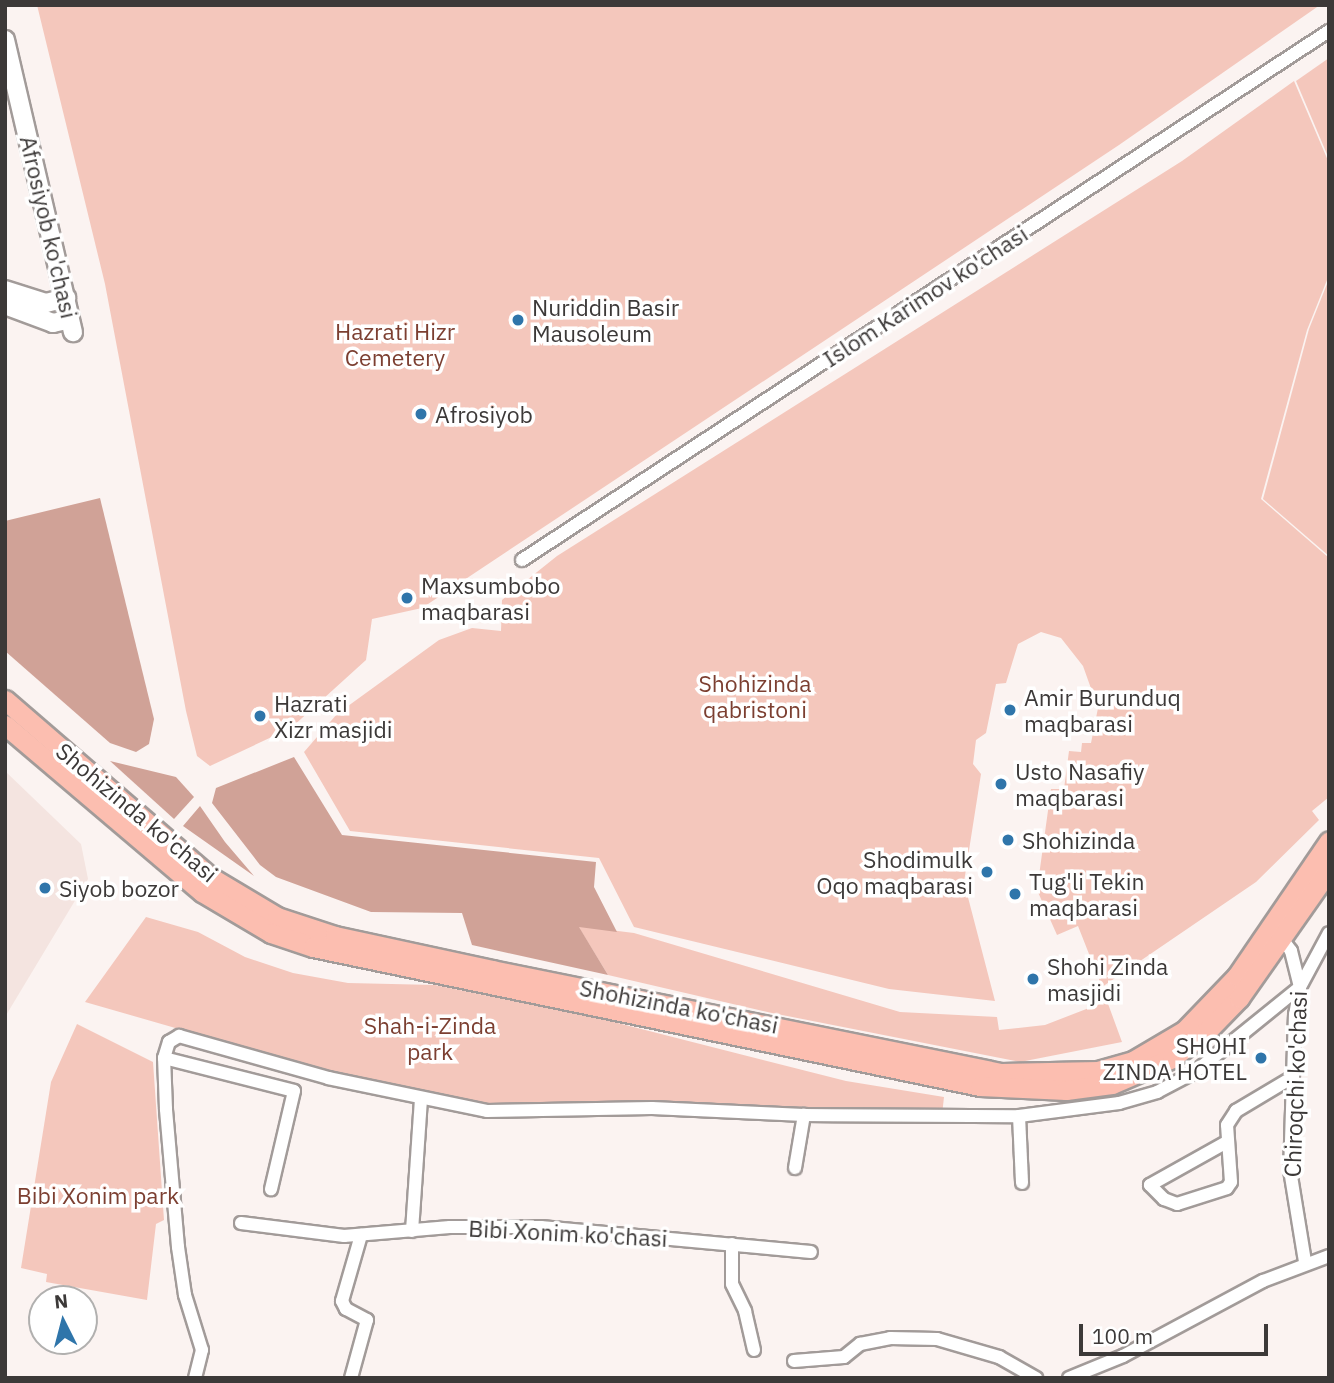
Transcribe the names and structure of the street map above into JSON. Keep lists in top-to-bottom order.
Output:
{
  "streets": {
    "main road": ["Shohizinda ko'chasi"],
    "street": [
      "Afrosiyob ko'chasi",
      "Islom Karimov ko'chasi",
      "Chiroqchi ko'chasi",
      "Bibi Xonim ko'chasi"
    ]
  },
  "crossings": [
    ["Shohizinda ko'chasi", "Chiroqchi ko'chasi"]
  ],
  "parks": [
    "Hazrati Hizr Cemetery",
    "Shohizinda qabristoni",
    "Shah-i-Zinda park",
    "Bibi Xonim park"
  ],
  "places": [
    "Nuriddin Basir Mausoleum",
    "Afrosiyob",
    "Maxsumbobo maqbarasi",
    "Amir Burunduq maqbarasi",
    "Hazrati Xizr masjidi",
    "Usto Nasafiy maqbarasi",
    "Shohizinda",
    "Shodimulk Oqo maqbarasi",
    "Siyob bozor",
    "Tug'li Tekin maqbarasi",
    "Shohi Zinda masjidi",
    "SHOHI ZINDA HOTEL"
  ],
  "scale_bar": "100 m",
  "north": "top"
}
